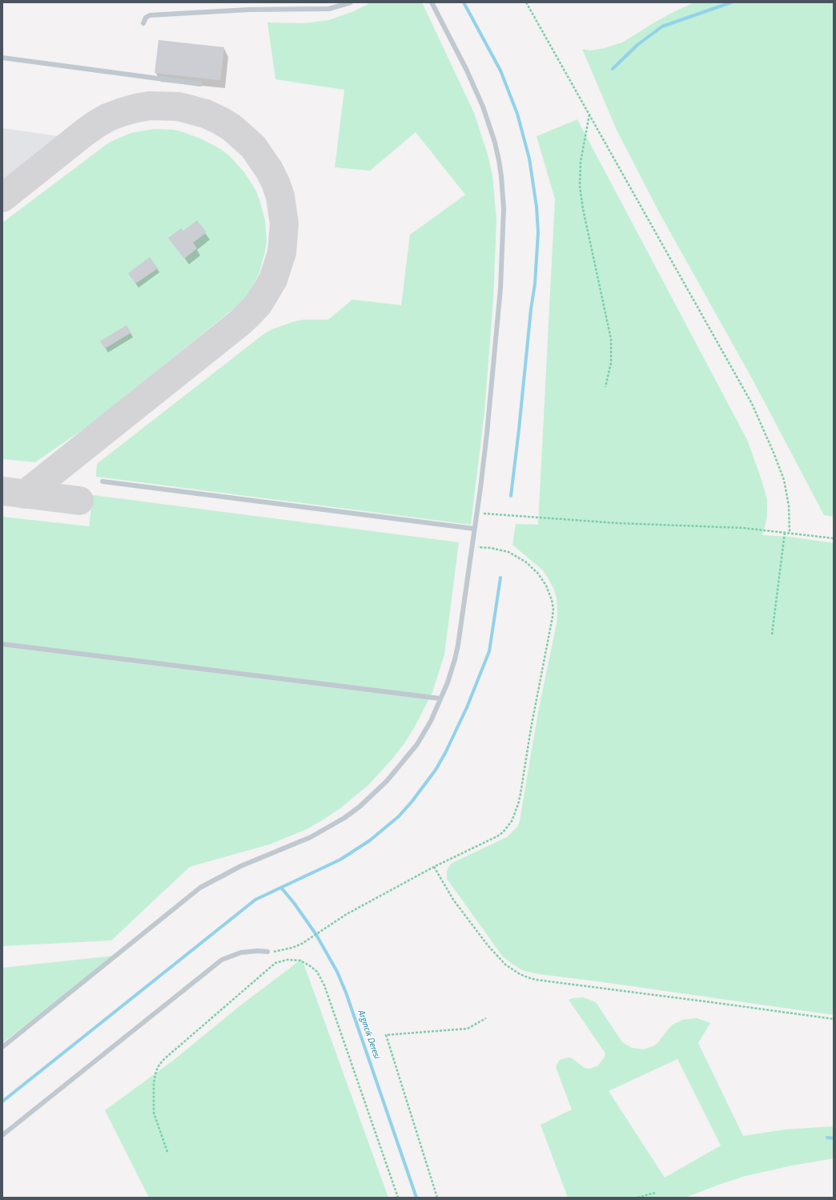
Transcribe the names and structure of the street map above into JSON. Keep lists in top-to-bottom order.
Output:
{
  "water": ["Argıncık Deresi"]
}
